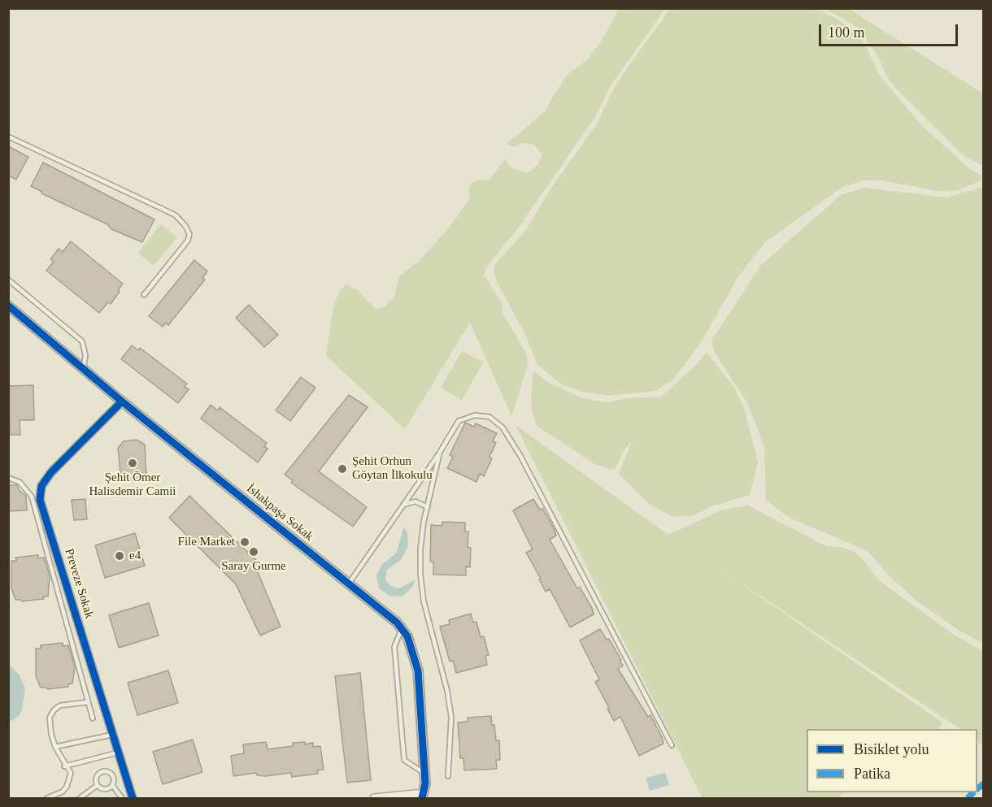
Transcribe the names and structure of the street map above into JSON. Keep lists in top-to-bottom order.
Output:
{
  "streets": {
    "street": ["İshakpaşa Sokak", "Preveze Sokak"]
  },
  "crossings": [
    ["İshakpaşa Sokak", "Preveze Sokak"]
  ],
  "places": [
    "Şehit Ömer Halisdemir Camii",
    "Şehit Orhun Göytan İlkokulu",
    "File Market",
    "Saray Gurme",
    "e4"
  ],
  "legend": ["Bisiklet yolu", "Patika"],
  "scale_bar": "100 m"
}
